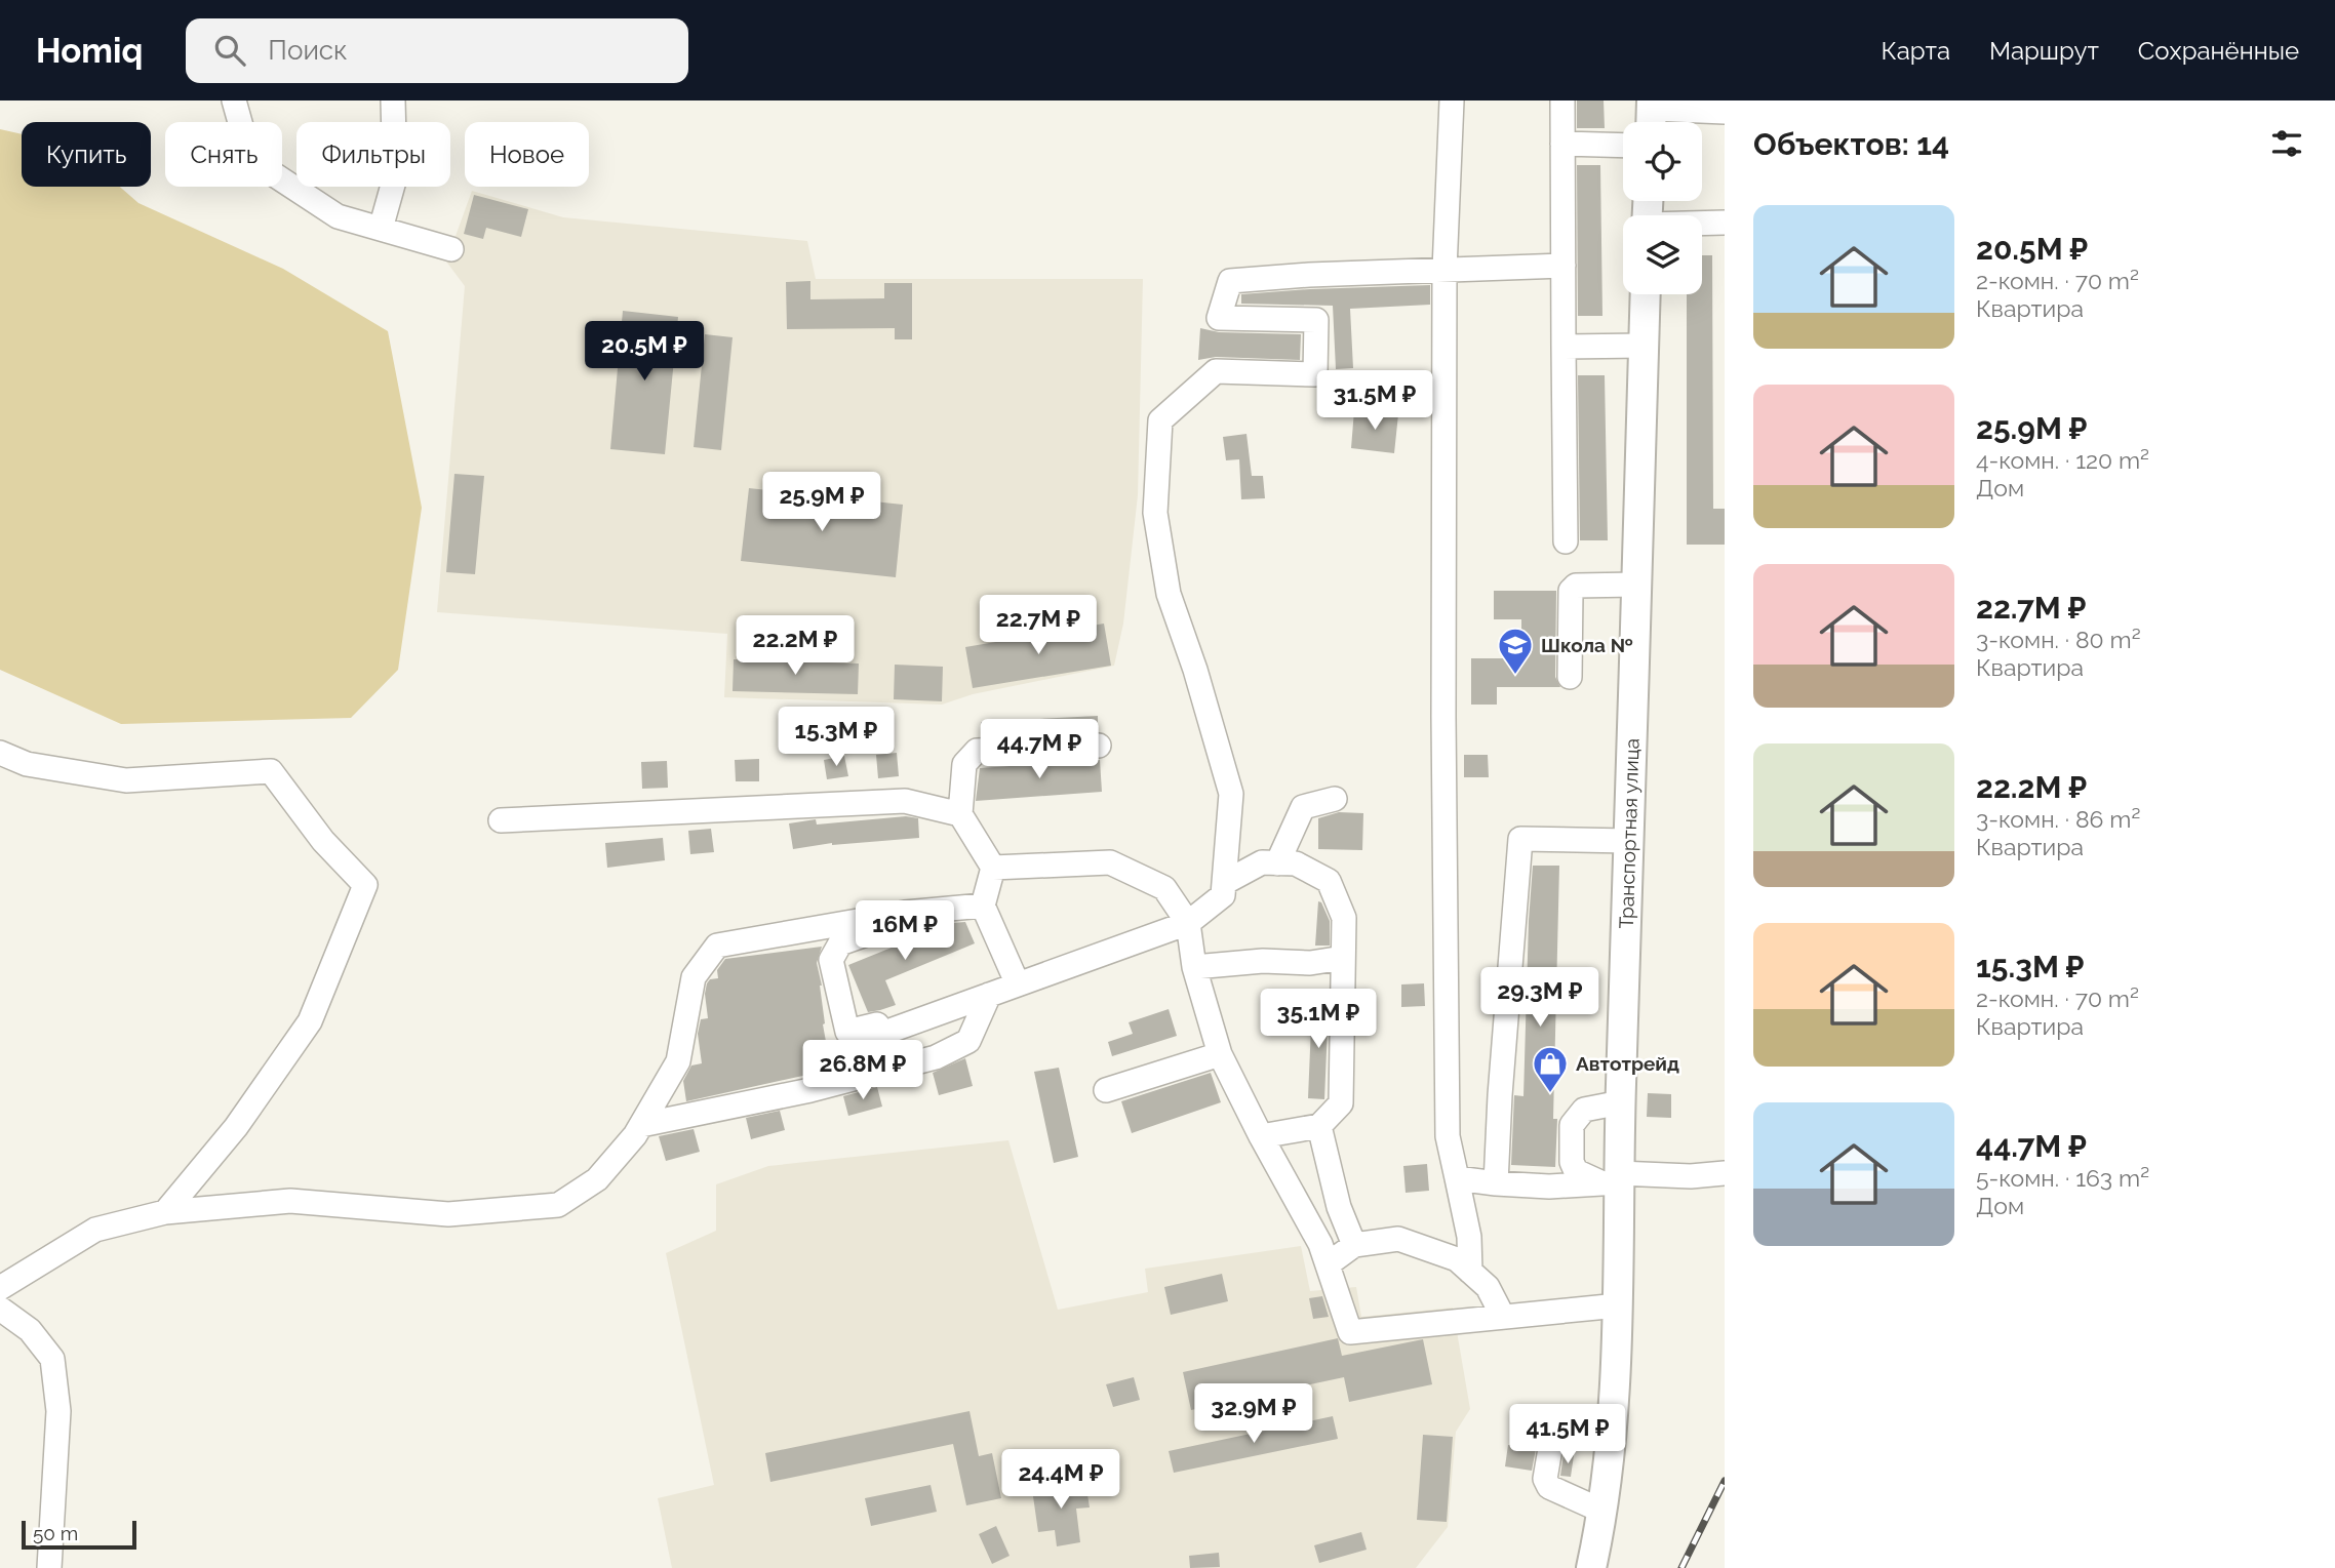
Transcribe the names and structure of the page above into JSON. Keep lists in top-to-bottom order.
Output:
{
  "streets": {
    "main road": ["Транспортная улица"]
  },
  "places": {
    "school or university": ["Школа №"],
    "shop": ["Автотрейд"]
  },
  "scale_bar": "50 m",
  "page": {
    "header": "Homiq",
    "search": "Поиск",
    "nav": ["Карта", "Маршрут", "Сохранённые"],
    "heading": "Объектов: 14",
    "chip": [
      "Купить",
      "Снять",
      "Фильтры",
      "Новое"
    ],
    "list": [
      {
        "name": "20.5M ₽",
        "note": "2-комн. · 70 m² · Квартира"
      },
      {
        "name": "25.9M ₽",
        "note": "4-комн. · 120 m² · Дом"
      },
      {
        "name": "22.7M ₽",
        "note": "3-комн. · 80 m² · Квартира"
      },
      {
        "name": "22.2M ₽",
        "note": "3-комн. · 86 m² · Квартира"
      },
      {
        "name": "15.3M ₽",
        "note": "2-комн. · 70 m² · Квартира"
      },
      {
        "name": "44.7M ₽",
        "note": "5-комн. · 163 m² · Дом"
      }
    ],
    "price": [
      "20.5M ₽",
      "31.5M ₽",
      "25.9M ₽",
      "22.7M ₽",
      "22.2M ₽",
      "15.3M ₽",
      "44.7M ₽",
      "16M ₽",
      "29.3M ₽",
      "35.1M ₽",
      "26.8M ₽",
      "32.9M ₽",
      "41.5M ₽",
      "24.4M ₽"
    ],
    "scale": "50 m"
  }
}
